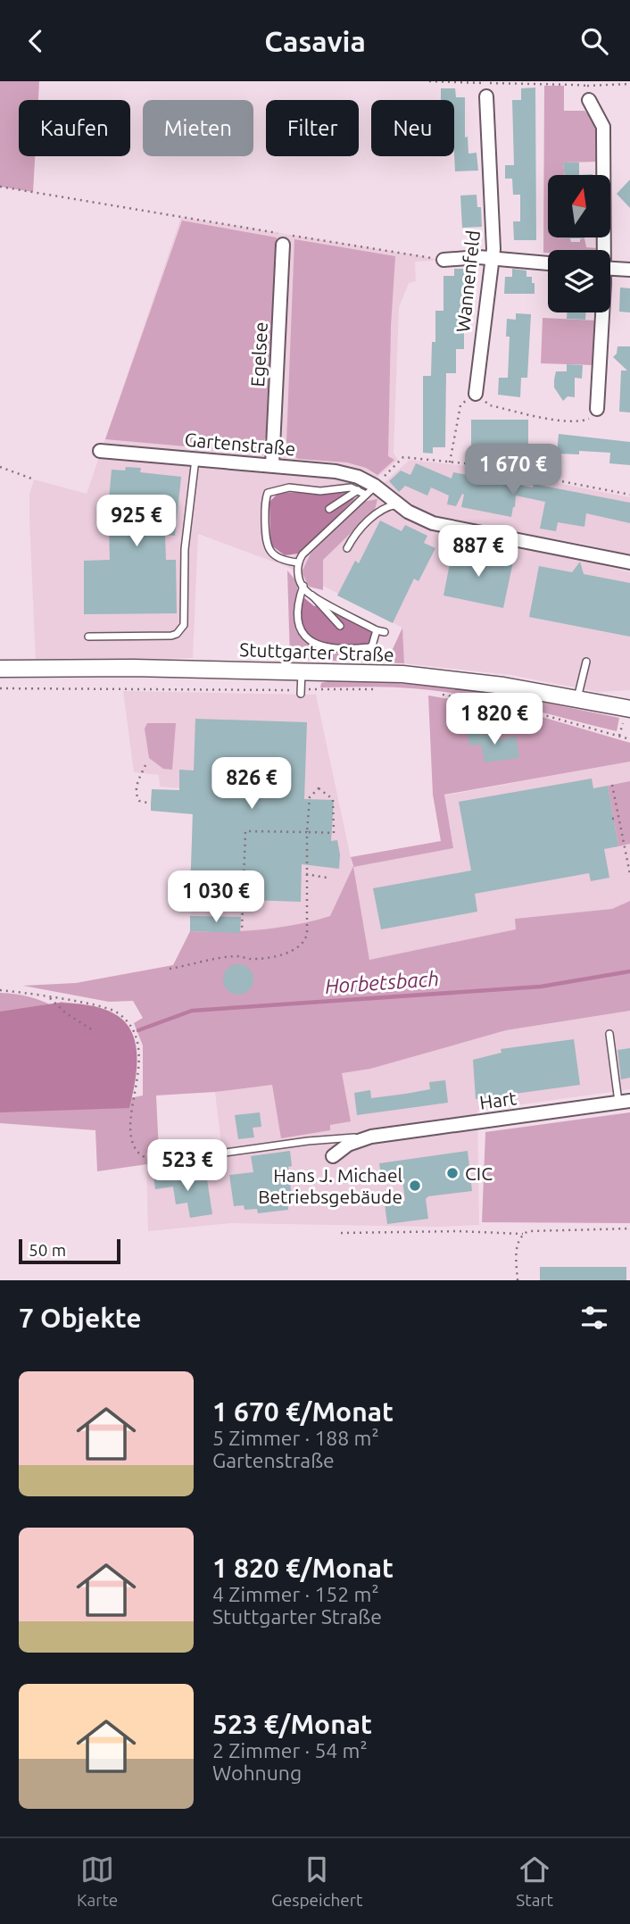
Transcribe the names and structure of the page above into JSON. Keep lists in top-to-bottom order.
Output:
{
  "streets": {
    "street": [
      "Wannenfeld",
      "Egelsee",
      "Gartenstraße",
      "Stuttgarter Straße",
      "Hart"
    ]
  },
  "crossings": [
    ["Egelsee", "Gartenstraße"]
  ],
  "water": ["Horbetsbach"],
  "places": ["CIC", "Hans J. Michael Betriebsgebäude"],
  "scale_bar": "50 m",
  "north": "top",
  "page": {
    "header": "Casavia",
    "chip": [
      "Kaufen",
      "Mieten",
      "Filter",
      "Neu"
    ],
    "price": [
      "1 670 €",
      "925 €",
      "887 €",
      "1 820 €",
      "826 €",
      "1 030 €",
      "523 €"
    ],
    "scale": "50 m",
    "heading": "7 Objekte",
    "list": [
      {
        "name": "1 670 €/Monat",
        "note": "5 Zimmer · 188 m² · Gartenstraße"
      },
      {
        "name": "1 820 €/Monat",
        "note": "4 Zimmer · 152 m² · Stuttgarter Straße"
      },
      {
        "name": "523 €/Monat",
        "note": "2 Zimmer · 54 m² · Wohnung"
      }
    ],
    "tabs": ["Karte", "Gespeichert", "Start"]
  }
}
